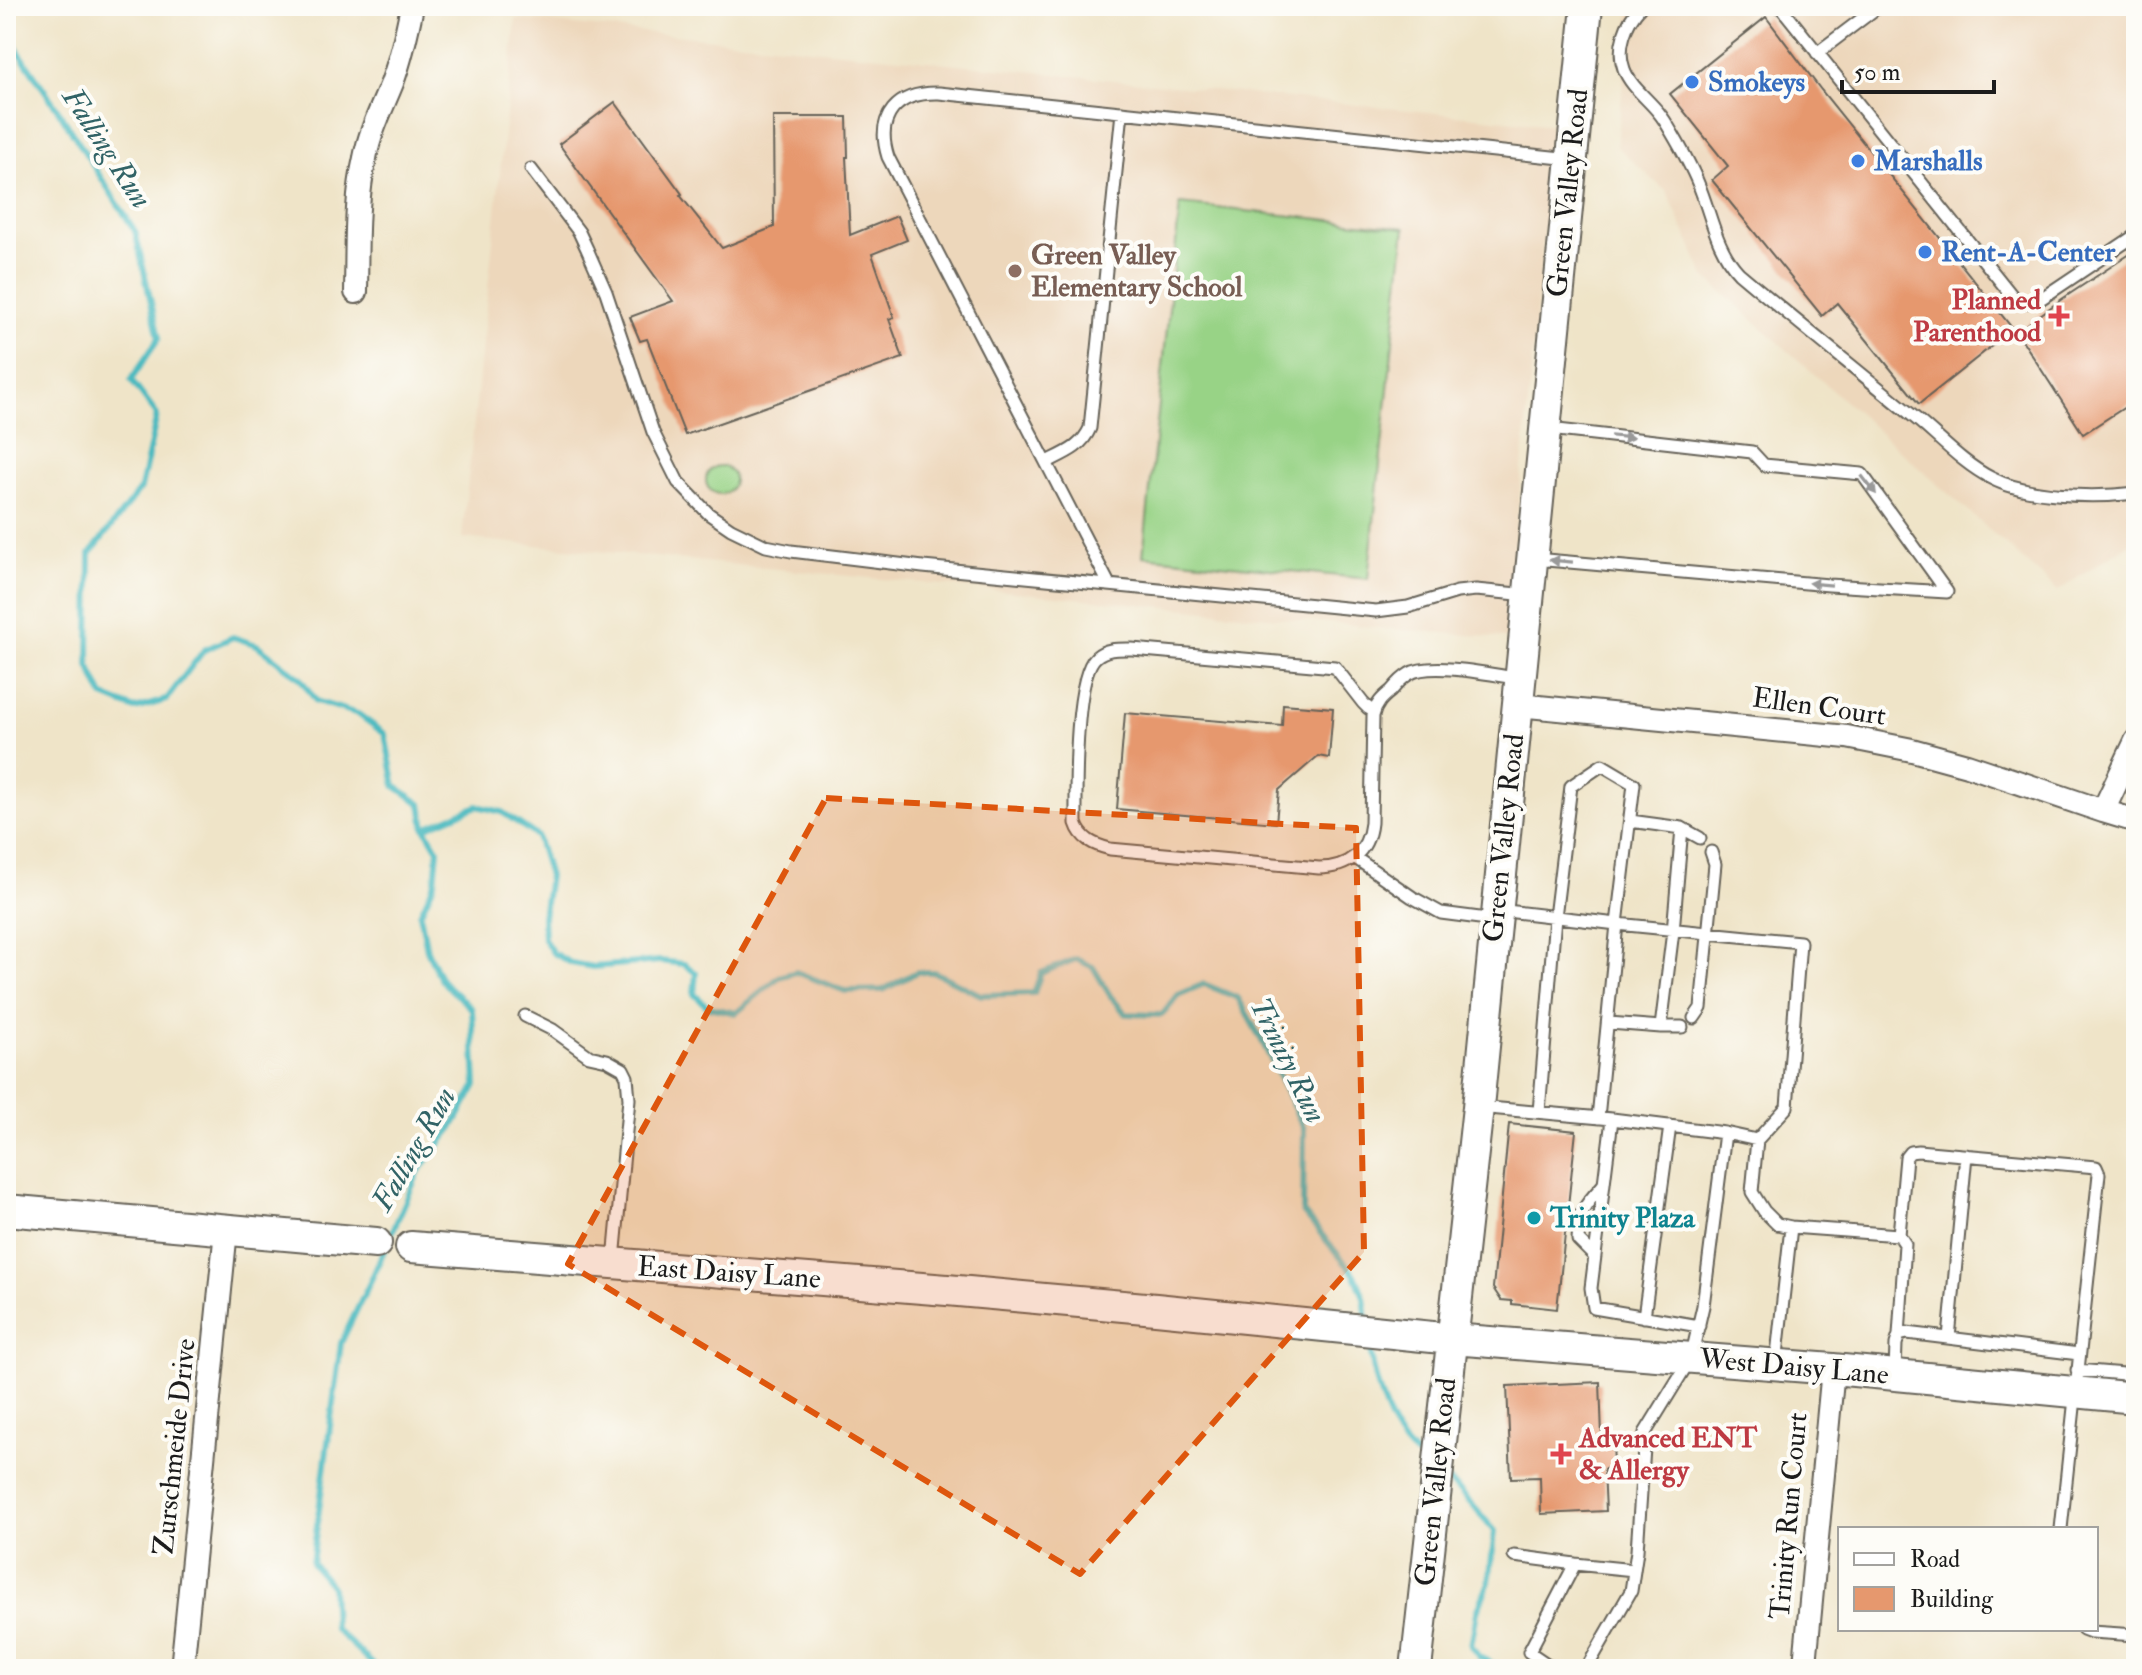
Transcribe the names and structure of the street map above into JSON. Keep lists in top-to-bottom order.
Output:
{
  "streets": {
    "street": [
      "Green Valley Road",
      "Ellen Court",
      "East Daisy Lane",
      "West Daisy Lane",
      "Zurschmeide Drive",
      "Trinity Run Court"
    ]
  },
  "crossings": [
    ["Green Valley Road", "Ellen Court"],
    ["Green Valley Road", "East Daisy Lane"],
    ["Green Valley Road", "West Daisy Lane"],
    ["East Daisy Lane", "West Daisy Lane"],
    ["East Daisy Lane", "Zurschmeide Drive"],
    ["West Daisy Lane", "Trinity Run Court"]
  ],
  "water": ["Falling Run", "Trinity Run"],
  "places": {
    "other": [
      "Smokeys",
      "Marshalls",
      "Rent-A-Center",
      "Green Valley Elementary School",
      "Trinity Plaza"
    ],
    "health": ["Planned Parenthood", "Advanced ENT & Allergy"]
  },
  "legend": ["Road", "Building"],
  "scale_bar": "50 m"
}
